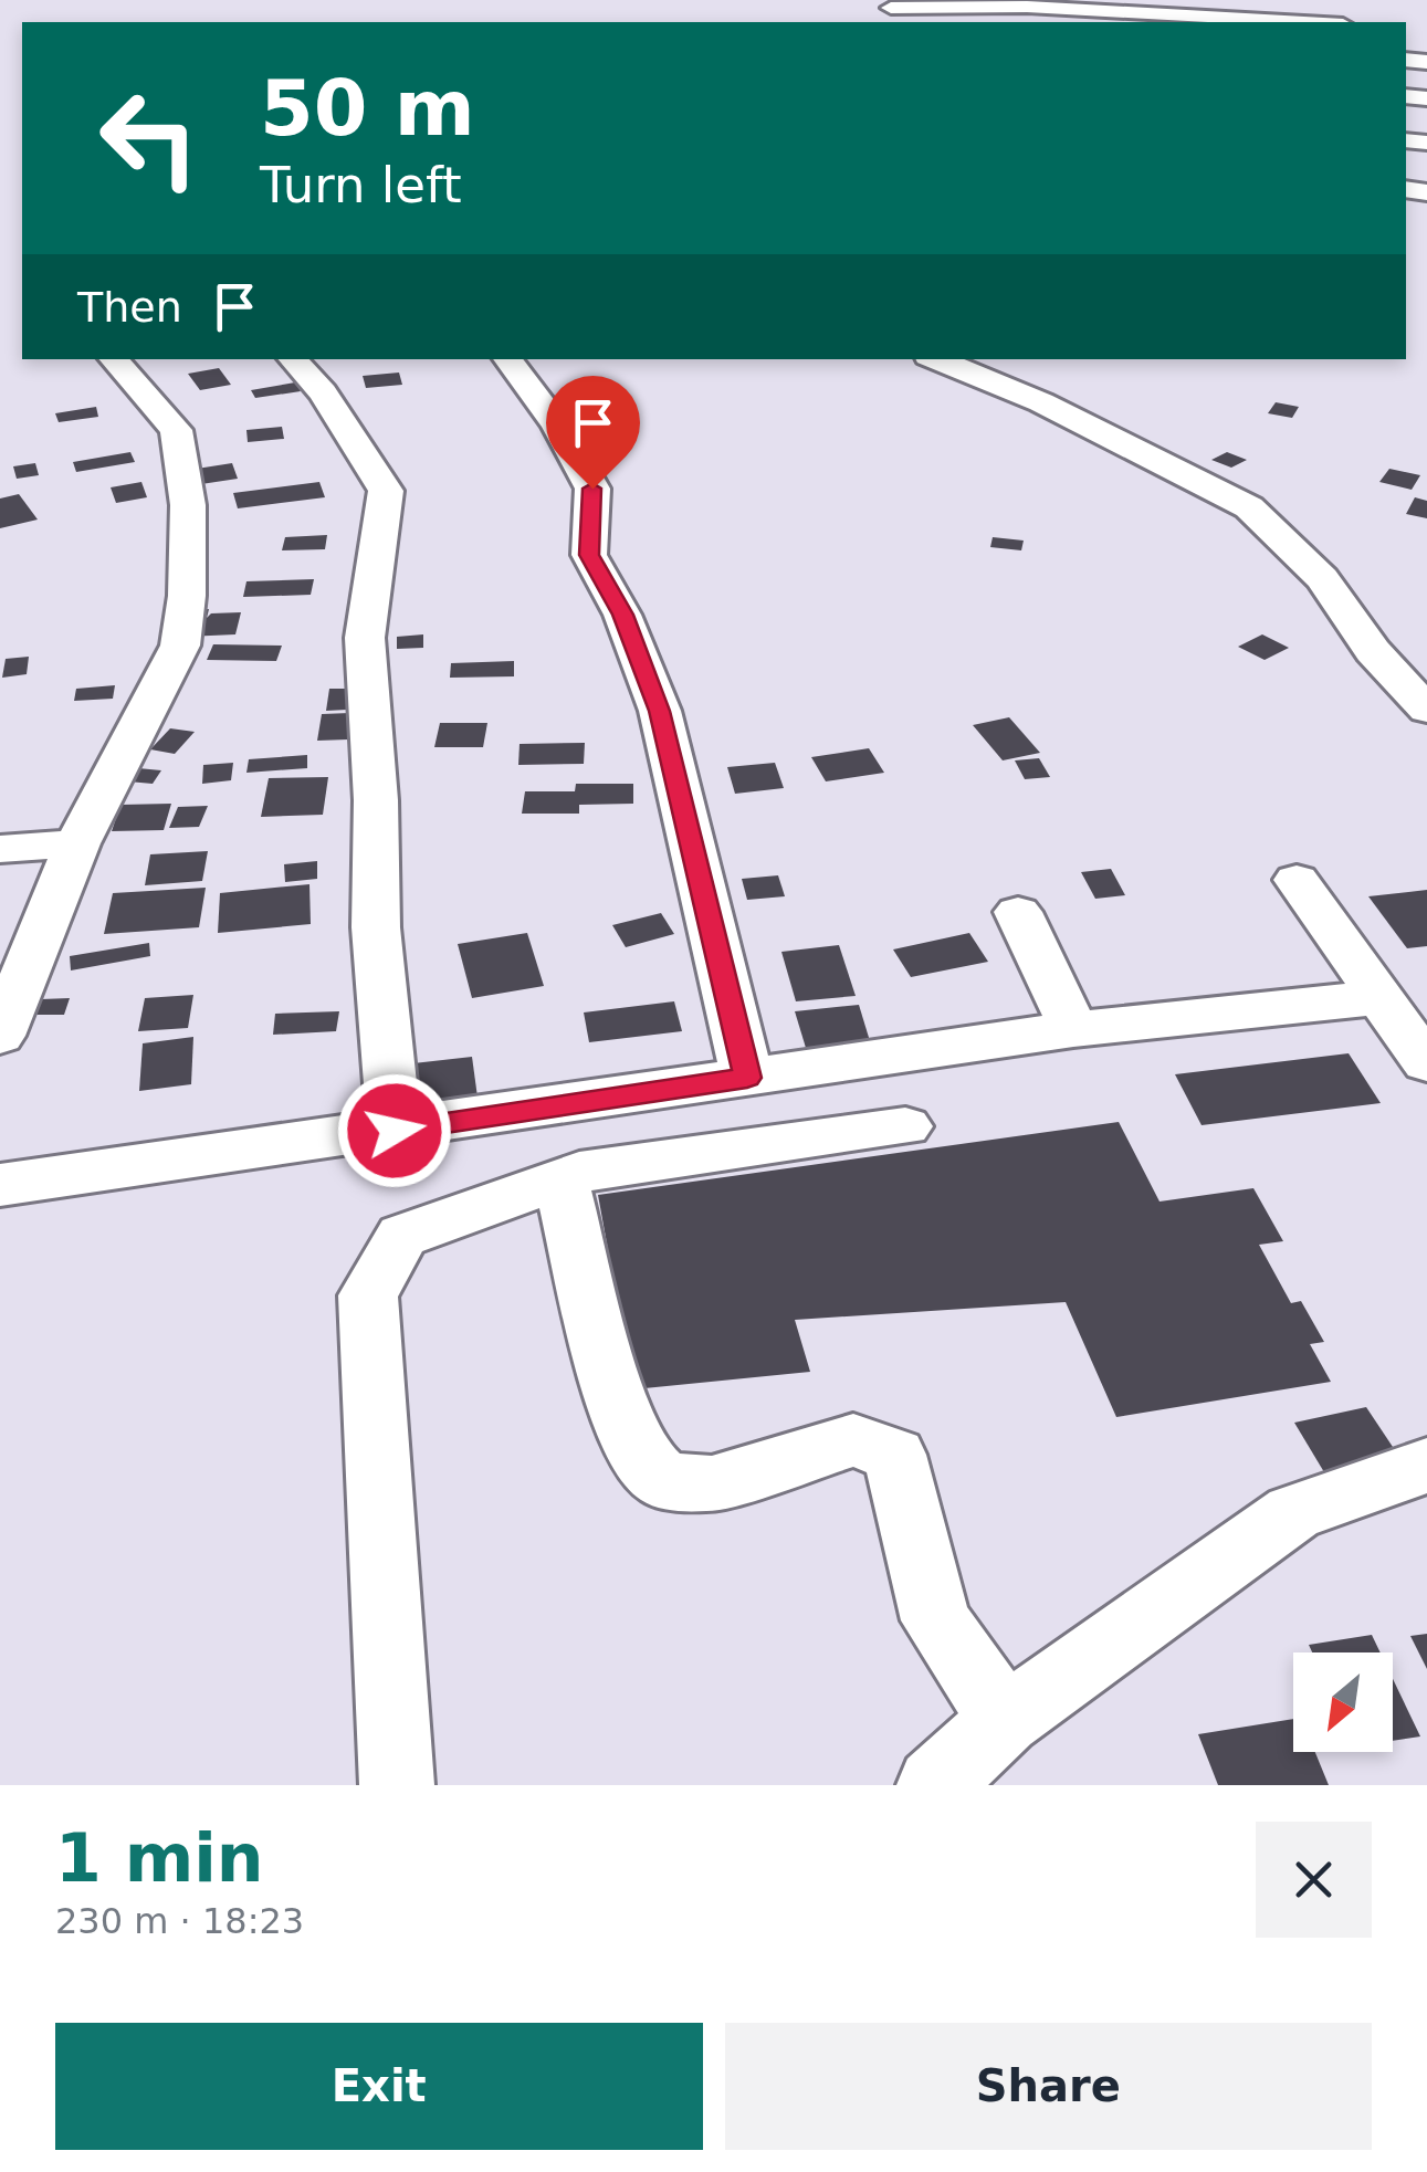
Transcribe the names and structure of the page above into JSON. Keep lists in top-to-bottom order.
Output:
{
  "north": "bottom left",
  "page": {
    "turn": ["50 m", "Turn left"],
    "then": "Then",
    "heading": ["1 min", "230 m · 18:23"],
    "buttons": ["Exit", "Share"]
  }
}
